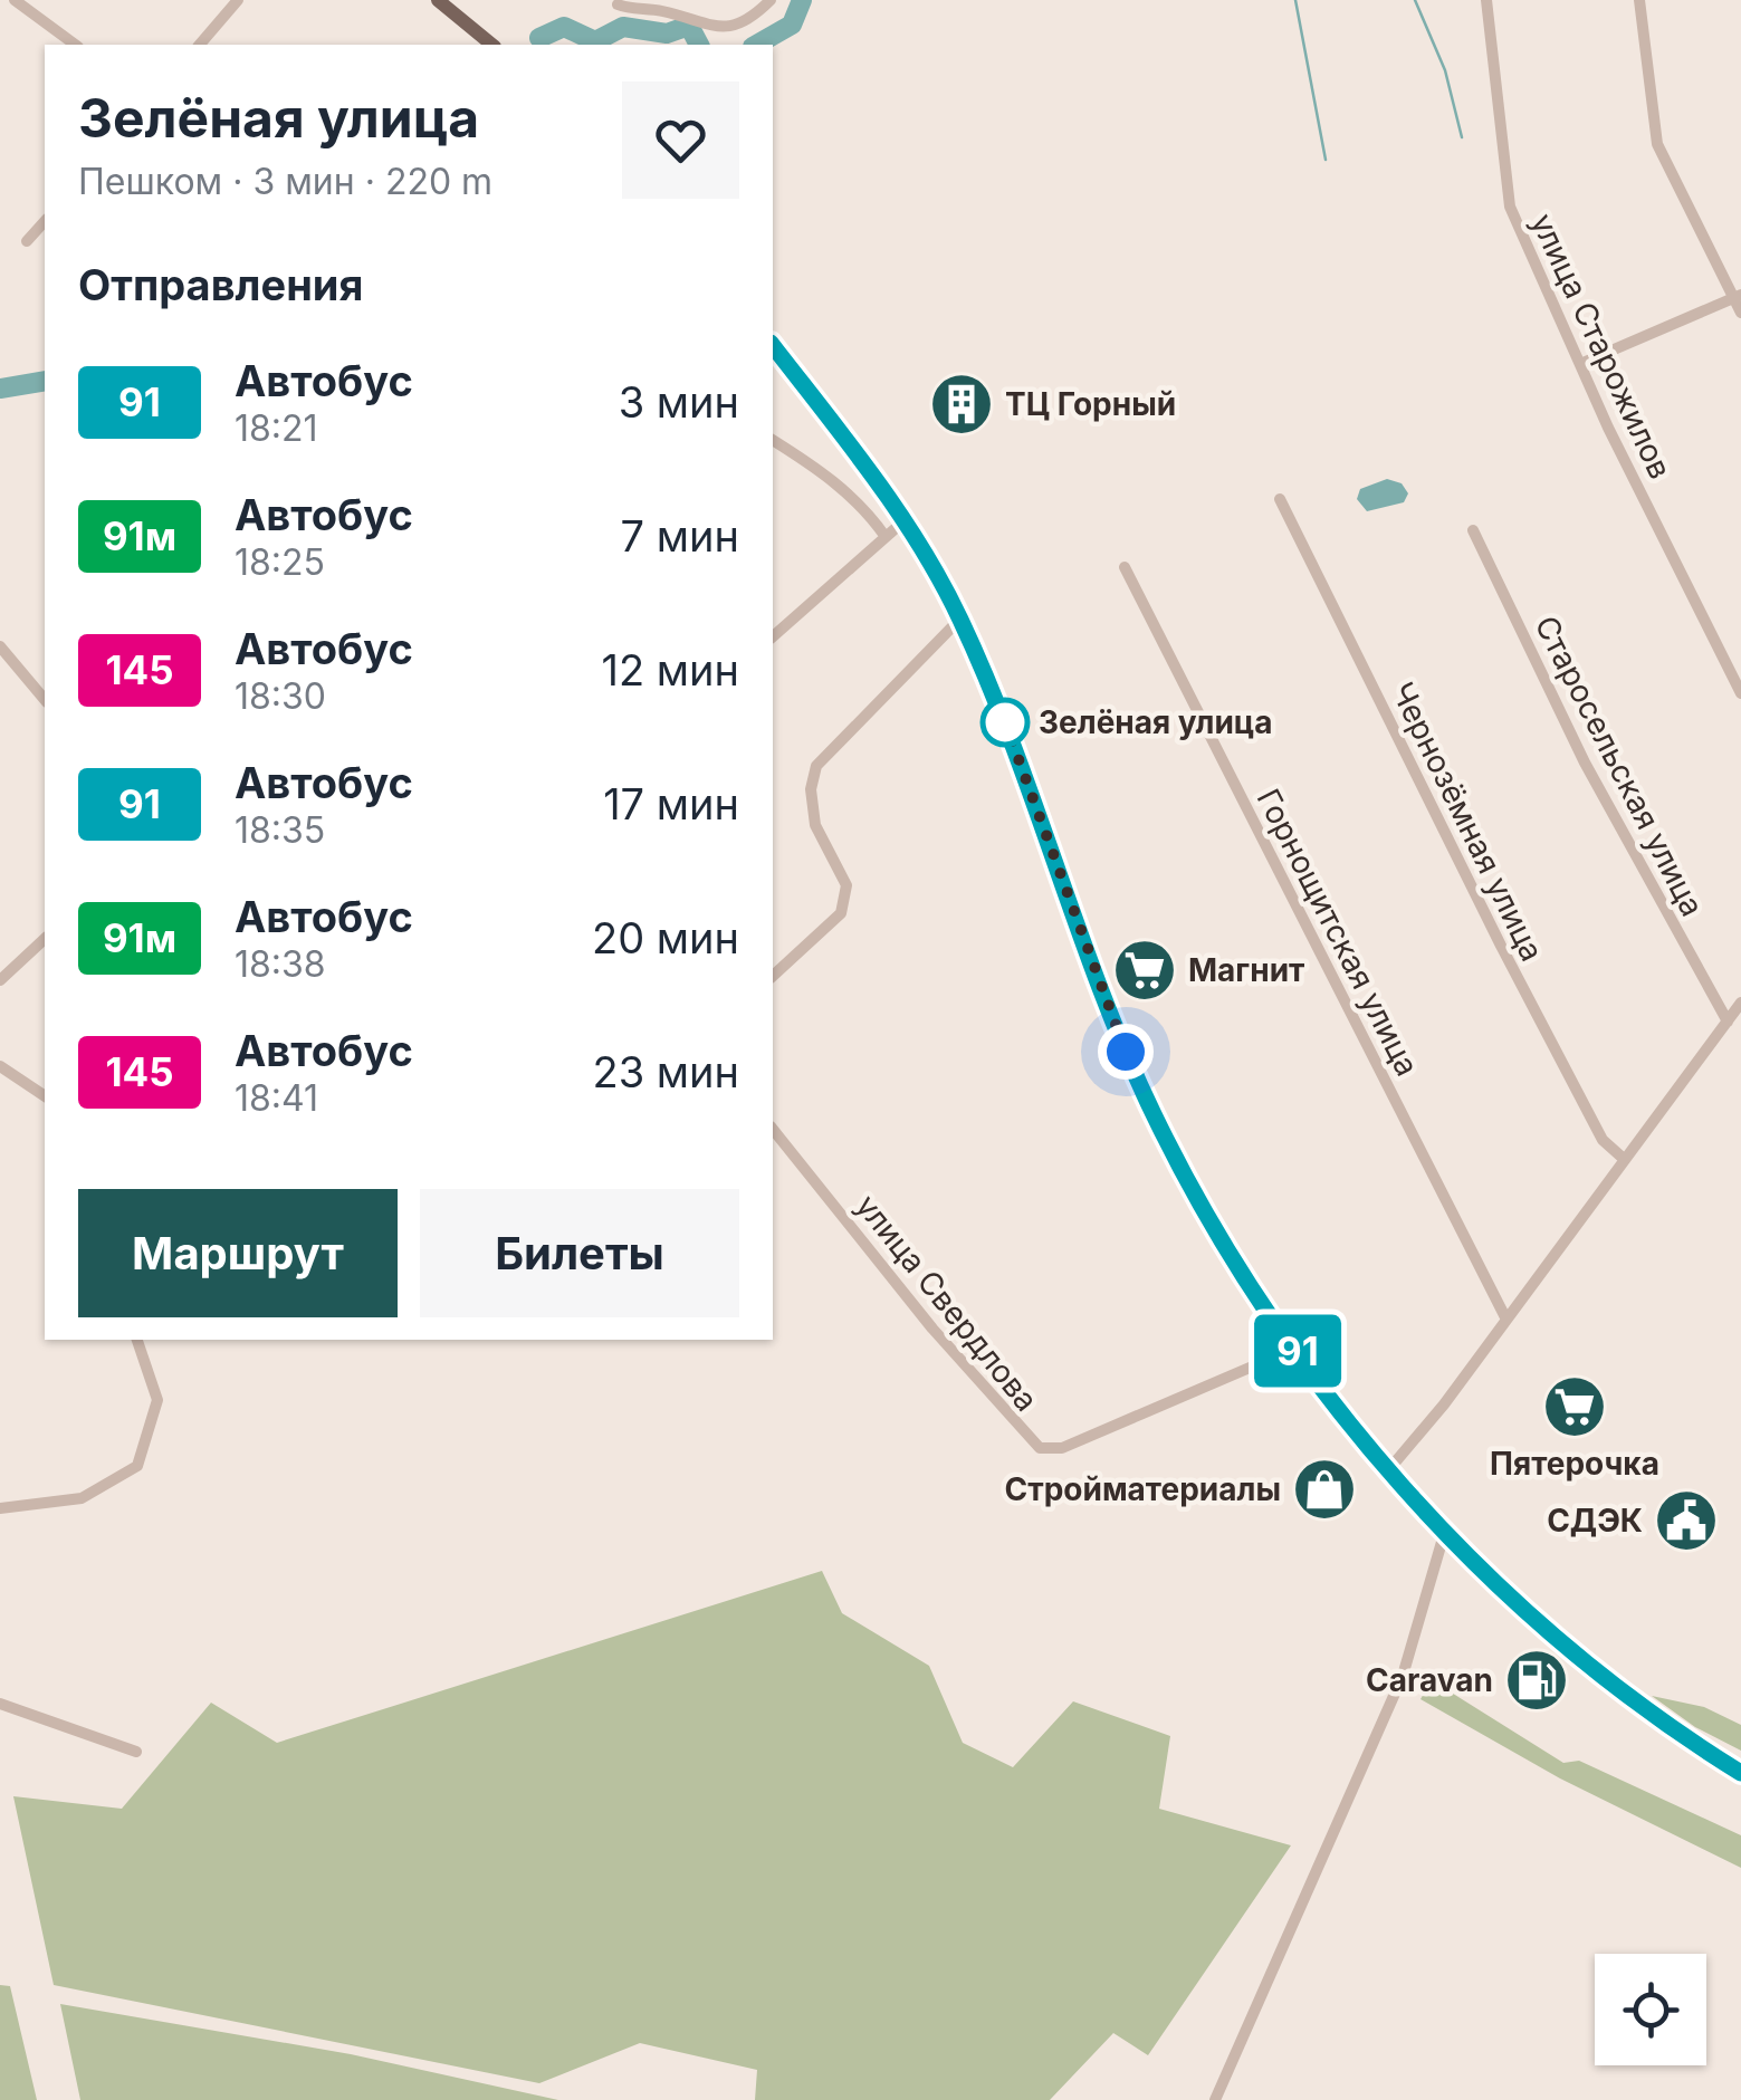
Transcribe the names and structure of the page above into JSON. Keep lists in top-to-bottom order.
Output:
{
  "streets": {
    "street": [
      "улица Старожилов",
      "Старосельская улица",
      "Чернозёмная улица",
      "Горнощитская улица",
      "улица Свердлова"
    ]
  },
  "places": {
    "building": ["ТЦ Горный"],
    "other": ["Зелёная улица"],
    "supermarket": ["Магнит", "Пятерочка"],
    "shop": ["Стройматериалы"],
    "public building": ["СДЭК"],
    "fuel station": ["Caravan"]
  },
  "lines": ["bus line 91"],
  "page": {
    "on_map": "91",
    "heading": [
      ["Зелёная улица", "Пешком · 3 мин · 220 m"],
      "Отправления"
    ],
    "list": [
      {
        "mark": "91",
        "name": "Автобус",
        "note": "18:21",
        "value": "3 мин"
      },
      {
        "mark": "91м",
        "name": "Автобус",
        "note": "18:25",
        "value": "7 мин"
      },
      {
        "mark": "145",
        "name": "Автобус",
        "note": "18:30",
        "value": "12 мин"
      },
      {
        "mark": "91",
        "name": "Автобус",
        "note": "18:35",
        "value": "17 мин"
      },
      {
        "mark": "91м",
        "name": "Автобус",
        "note": "18:38",
        "value": "20 мин"
      },
      {
        "mark": "145",
        "name": "Автобус",
        "note": "18:41",
        "value": "23 мин"
      }
    ],
    "buttons": ["Маршрут", "Билеты"]
  }
}
